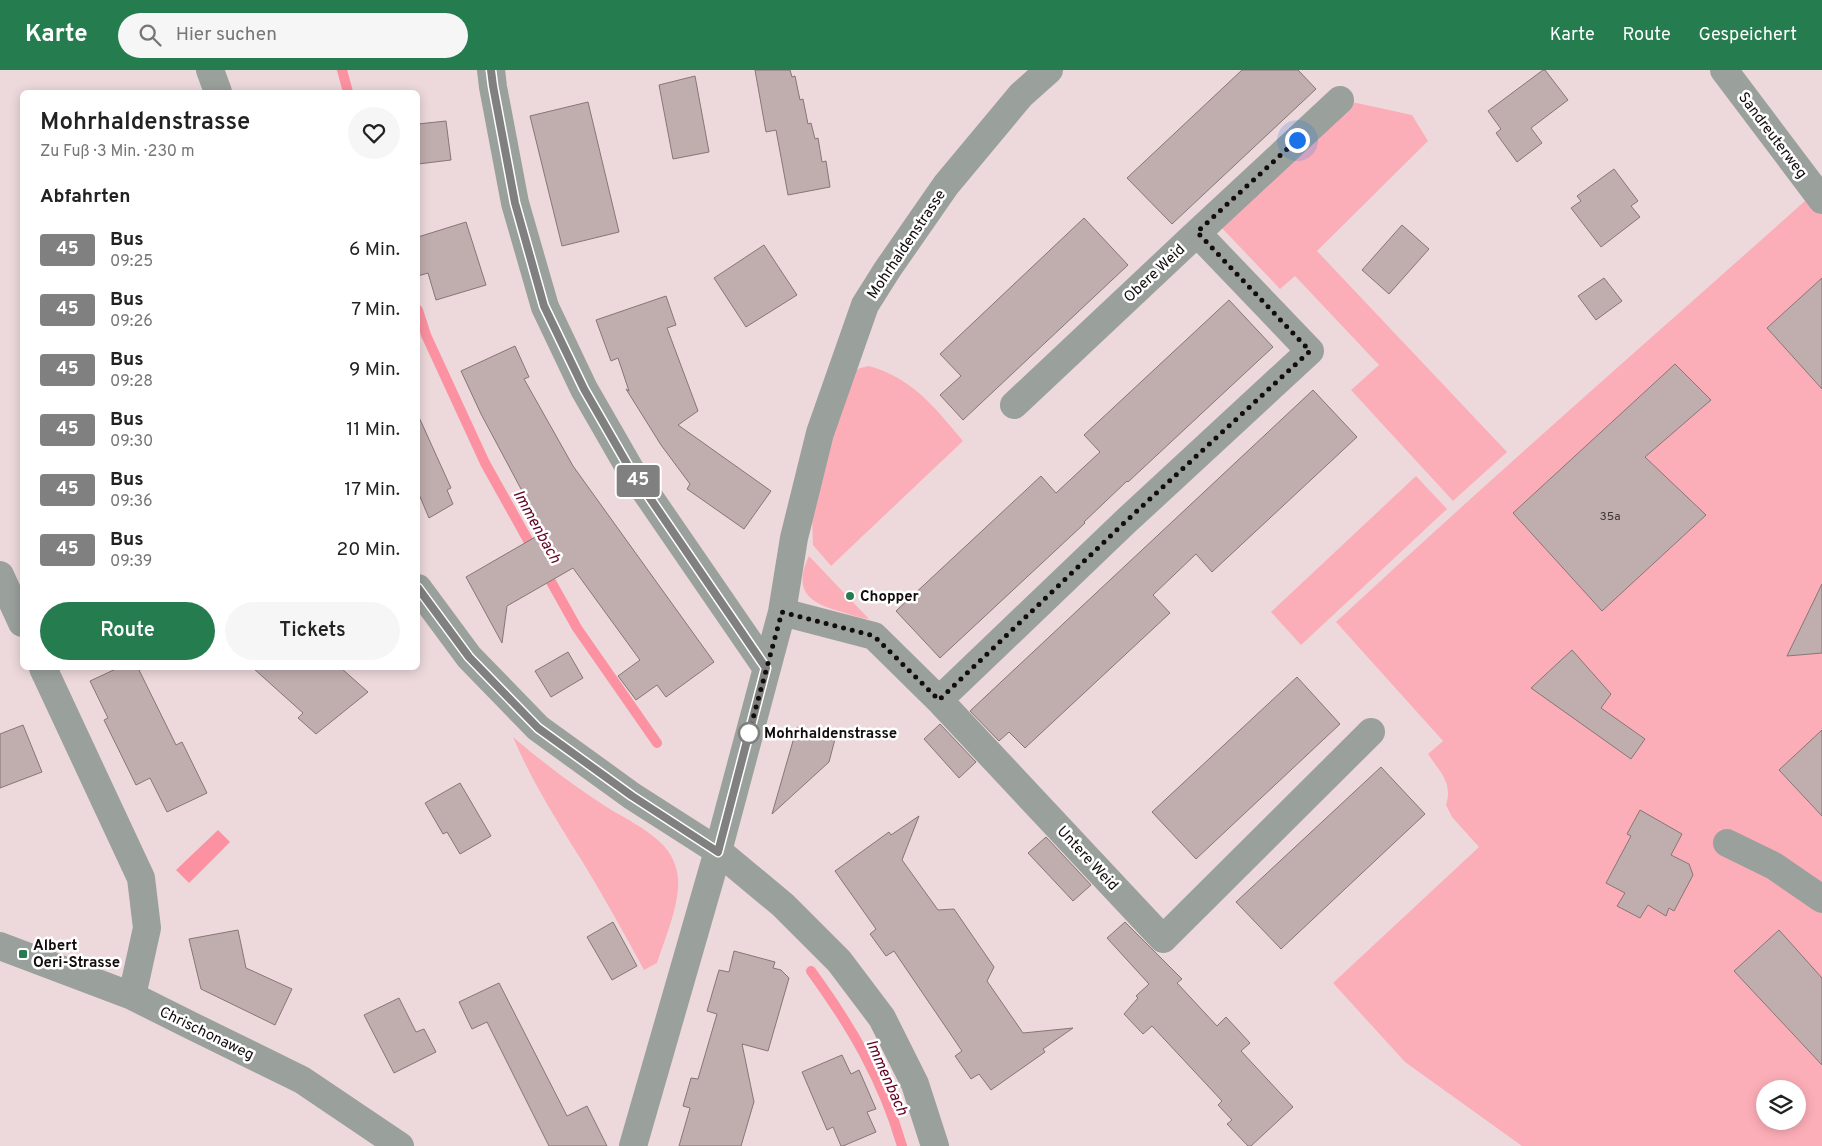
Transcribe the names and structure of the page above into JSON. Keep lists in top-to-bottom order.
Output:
{
  "streets": {
    "street": [
      "Sandreuterweg",
      "Mohrhaldenstrasse",
      "Obere Weid",
      "Untere Weid",
      "Chrischonaweg"
    ]
  },
  "crossings": [
    ["Mohrhaldenstrasse", "Untere Weid"],
    ["Obere Weid", "Untere Weid"]
  ],
  "water": ["Immenbach"],
  "places": {
    "other": ["Chopper", "Mohrhaldenstrasse"],
    "transit": ["Albert Oeri-Strasse"]
  },
  "lines": ["bus line 45"],
  "house_numbers": ["35a"],
  "page": {
    "header": "Karte",
    "search": "Hier suchen",
    "nav": ["Karte", "Route", "Gespeichert"],
    "on_map": "45",
    "heading": [
      ["Mohrhaldenstrasse", "Zu Fuß · 3 Min. · 230 m"],
      "Abfahrten"
    ],
    "list": [
      {
        "mark": "45",
        "name": "Bus",
        "note": "09:25",
        "value": "6 Min."
      },
      {
        "mark": "45",
        "name": "Bus",
        "note": "09:26",
        "value": "7 Min."
      },
      {
        "mark": "45",
        "name": "Bus",
        "note": "09:28",
        "value": "9 Min."
      },
      {
        "mark": "45",
        "name": "Bus",
        "note": "09:30",
        "value": "11 Min."
      },
      {
        "mark": "45",
        "name": "Bus",
        "note": "09:36",
        "value": "17 Min."
      },
      {
        "mark": "45",
        "name": "Bus",
        "note": "09:39",
        "value": "20 Min."
      }
    ],
    "buttons": ["Route", "Tickets"]
  }
}
